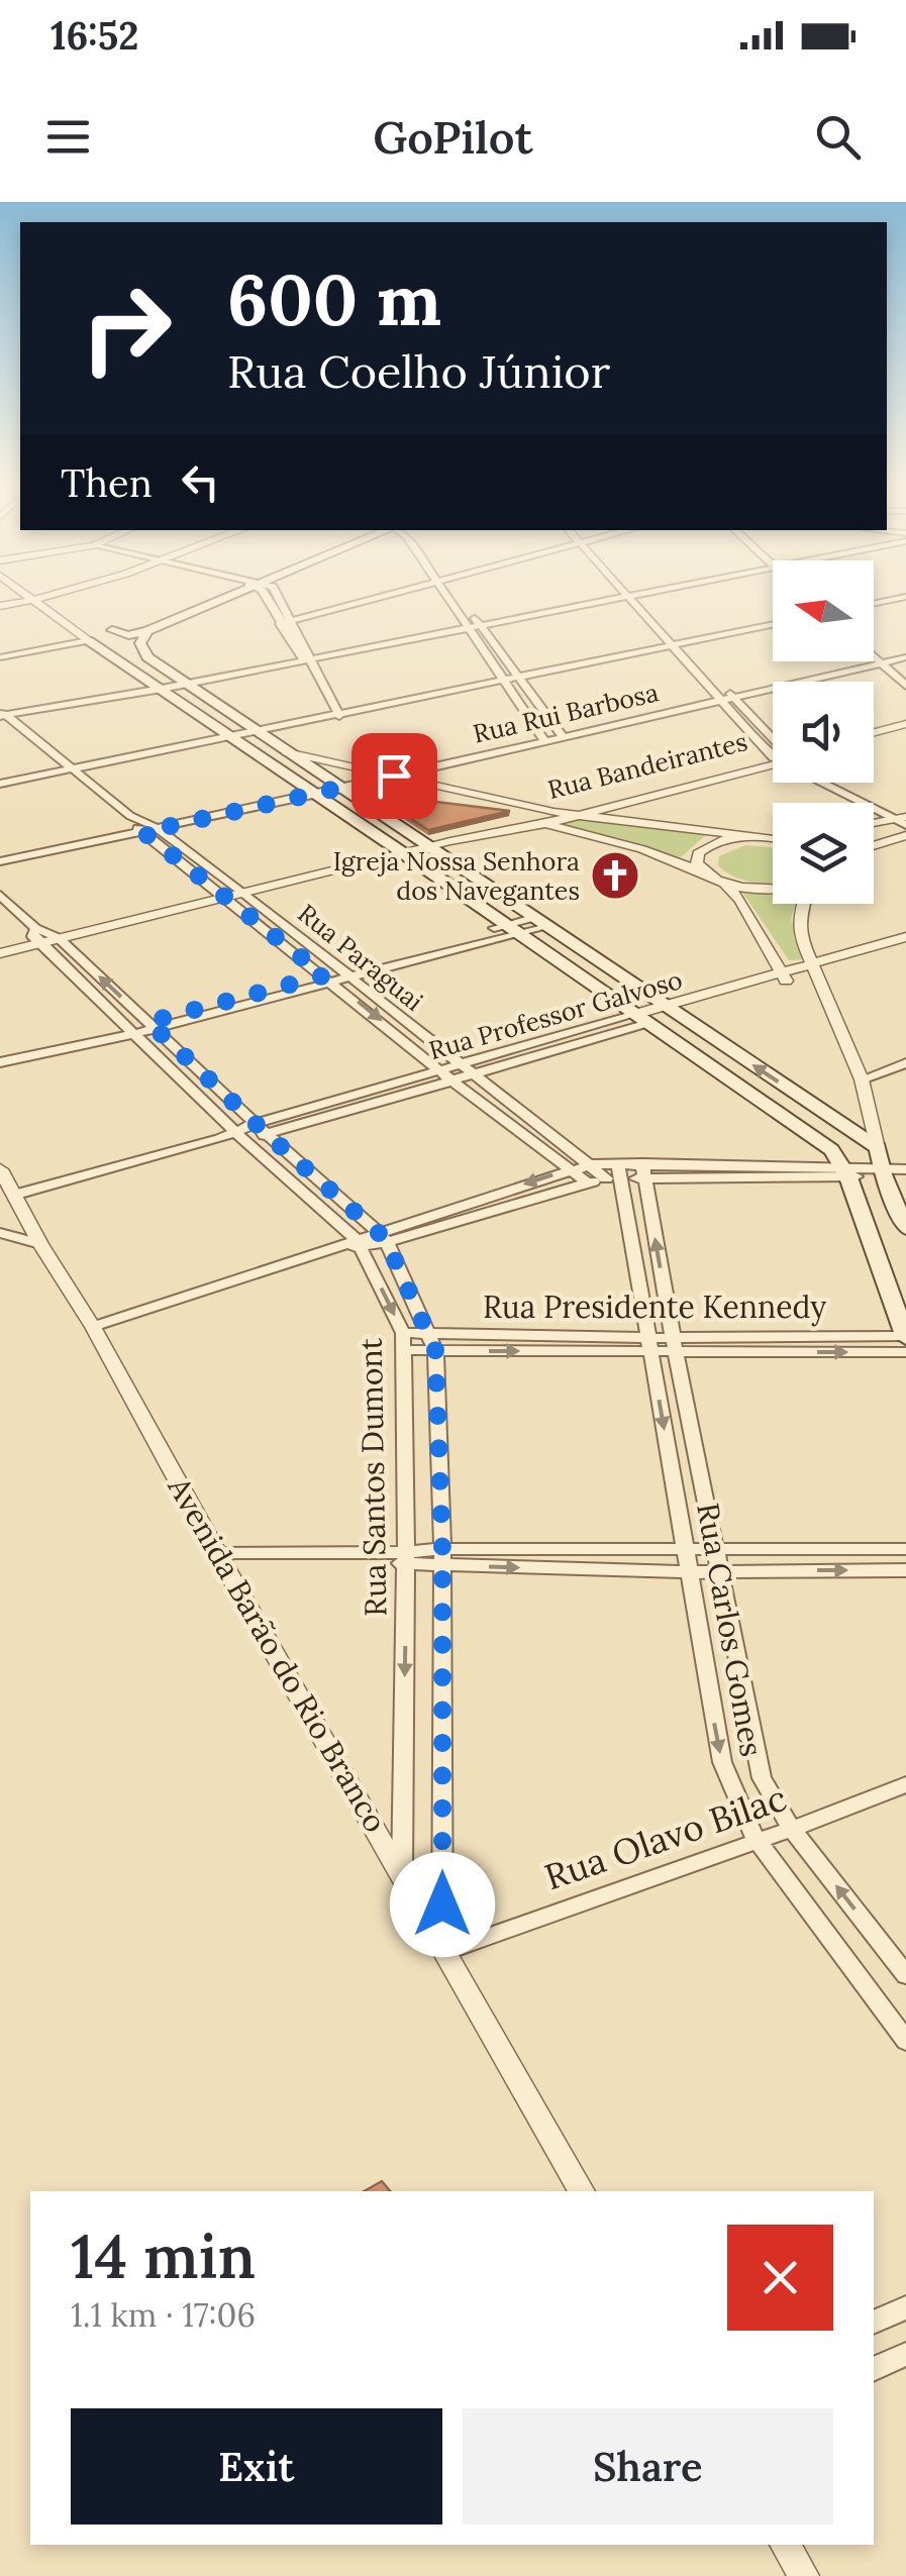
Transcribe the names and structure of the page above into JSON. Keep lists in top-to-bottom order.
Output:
{
  "streets": {
    "street": [
      "Rua Rui Barbosa",
      "Rua Bandeirantes",
      "Rua Paraguai",
      "Rua Professor Galvoso",
      "Rua Presidente Kennedy",
      "Rua Santos Dumont",
      "Rua Carlos Gomes",
      "Avenida Barão do Rio Branco",
      "Rua Olavo Bilac"
    ]
  },
  "crossings": [
    ["Rua Rui Barbosa", "Rua Paraguai"],
    ["Rua Bandeirantes", "Rua Paraguai"],
    ["Rua Bandeirantes", "Rua Santos Dumont"],
    ["Rua Paraguai", "Rua Professor Galvoso"],
    ["Rua Professor Galvoso", "Rua Santos Dumont"],
    ["Rua Professor Galvoso", "Avenida Barão do Rio Branco"],
    ["Rua Presidente Kennedy", "Rua Santos Dumont"],
    ["Rua Presidente Kennedy", "Rua Carlos Gomes"],
    ["Rua Santos Dumont", "Avenida Barão do Rio Branco"],
    ["Rua Santos Dumont", "Rua Olavo Bilac"],
    ["Rua Carlos Gomes", "Rua Olavo Bilac"],
    ["Avenida Barão do Rio Branco", "Rua Olavo Bilac"]
  ],
  "places": {
    "church": ["Igreja Nossa Senhora dos Navegantes"]
  },
  "north": "left",
  "page": {
    "status": "16:52",
    "header": "GoPilot",
    "turn": ["600 m", "Rua Coelho Júnior"],
    "then": "Then",
    "heading": ["14 min", "1.1 km · 17:06"],
    "buttons": ["Exit", "Share"]
  }
}
